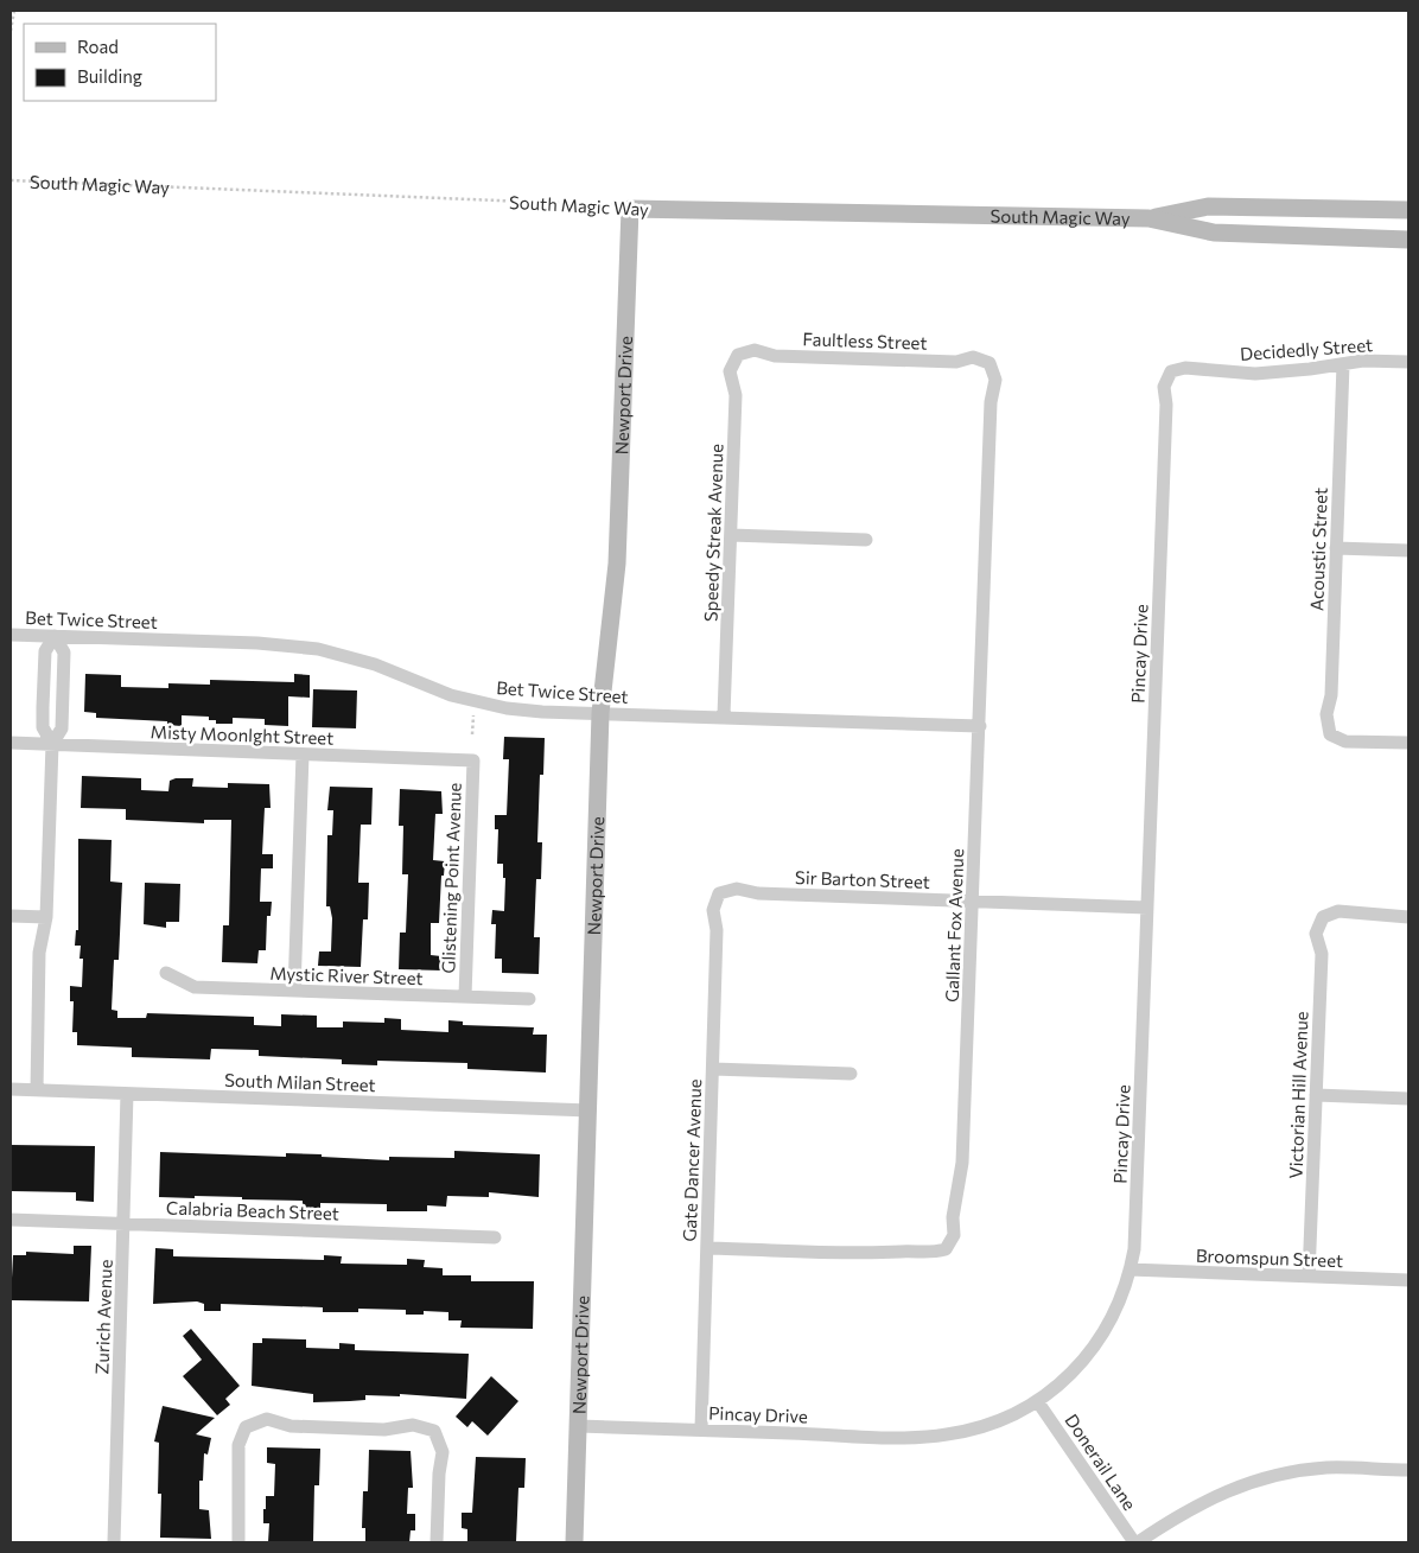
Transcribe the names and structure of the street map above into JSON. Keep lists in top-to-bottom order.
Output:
{
  "streets": {
    "street": [
      "South Magic Way",
      "Faultless Street",
      "Decidedly Street",
      "Newport Drive",
      "Speedy Streak Avenue",
      "Acoustic Street",
      "Bet Twice Street",
      "Pincay Drive",
      "Misty Moonlght Street",
      "Glistening Point Avenue",
      "Sir Barton Street",
      "Gallant Fox Avenue",
      "Mystic River Street",
      "South Milan Street",
      "Victorian Hill Avenue",
      "Gate Dancer Avenue",
      "Calabria Beach Street",
      "Broomspun Street",
      "Zurich Avenue",
      "Donerail Lane"
    ]
  },
  "crossings": [
    ["South Magic Way", "Newport Drive"],
    ["Faultless Street", "Speedy Streak Avenue"],
    ["Faultless Street", "Gallant Fox Avenue"],
    ["Decidedly Street", "Acoustic Street"],
    ["Decidedly Street", "Pincay Drive"],
    ["Newport Drive", "Bet Twice Street"],
    ["Newport Drive", "Pincay Drive"],
    ["Newport Drive", "South Milan Street"],
    ["Speedy Streak Avenue", "Bet Twice Street"],
    ["Bet Twice Street", "Gallant Fox Avenue"],
    ["Pincay Drive", "Sir Barton Street"],
    ["Pincay Drive", "Gate Dancer Avenue"],
    ["Pincay Drive", "Broomspun Street"],
    ["Pincay Drive", "Donerail Lane"],
    ["Misty Moonlght Street", "Glistening Point Avenue"],
    ["Glistening Point Avenue", "Mystic River Street"],
    ["Sir Barton Street", "Gallant Fox Avenue"],
    ["Sir Barton Street", "Gate Dancer Avenue"],
    ["Gallant Fox Avenue", "Gate Dancer Avenue"],
    ["South Milan Street", "Zurich Avenue"],
    ["Victorian Hill Avenue", "Broomspun Street"],
    ["Calabria Beach Street", "Zurich Avenue"]
  ],
  "legend": ["Road", "Building"]
}
